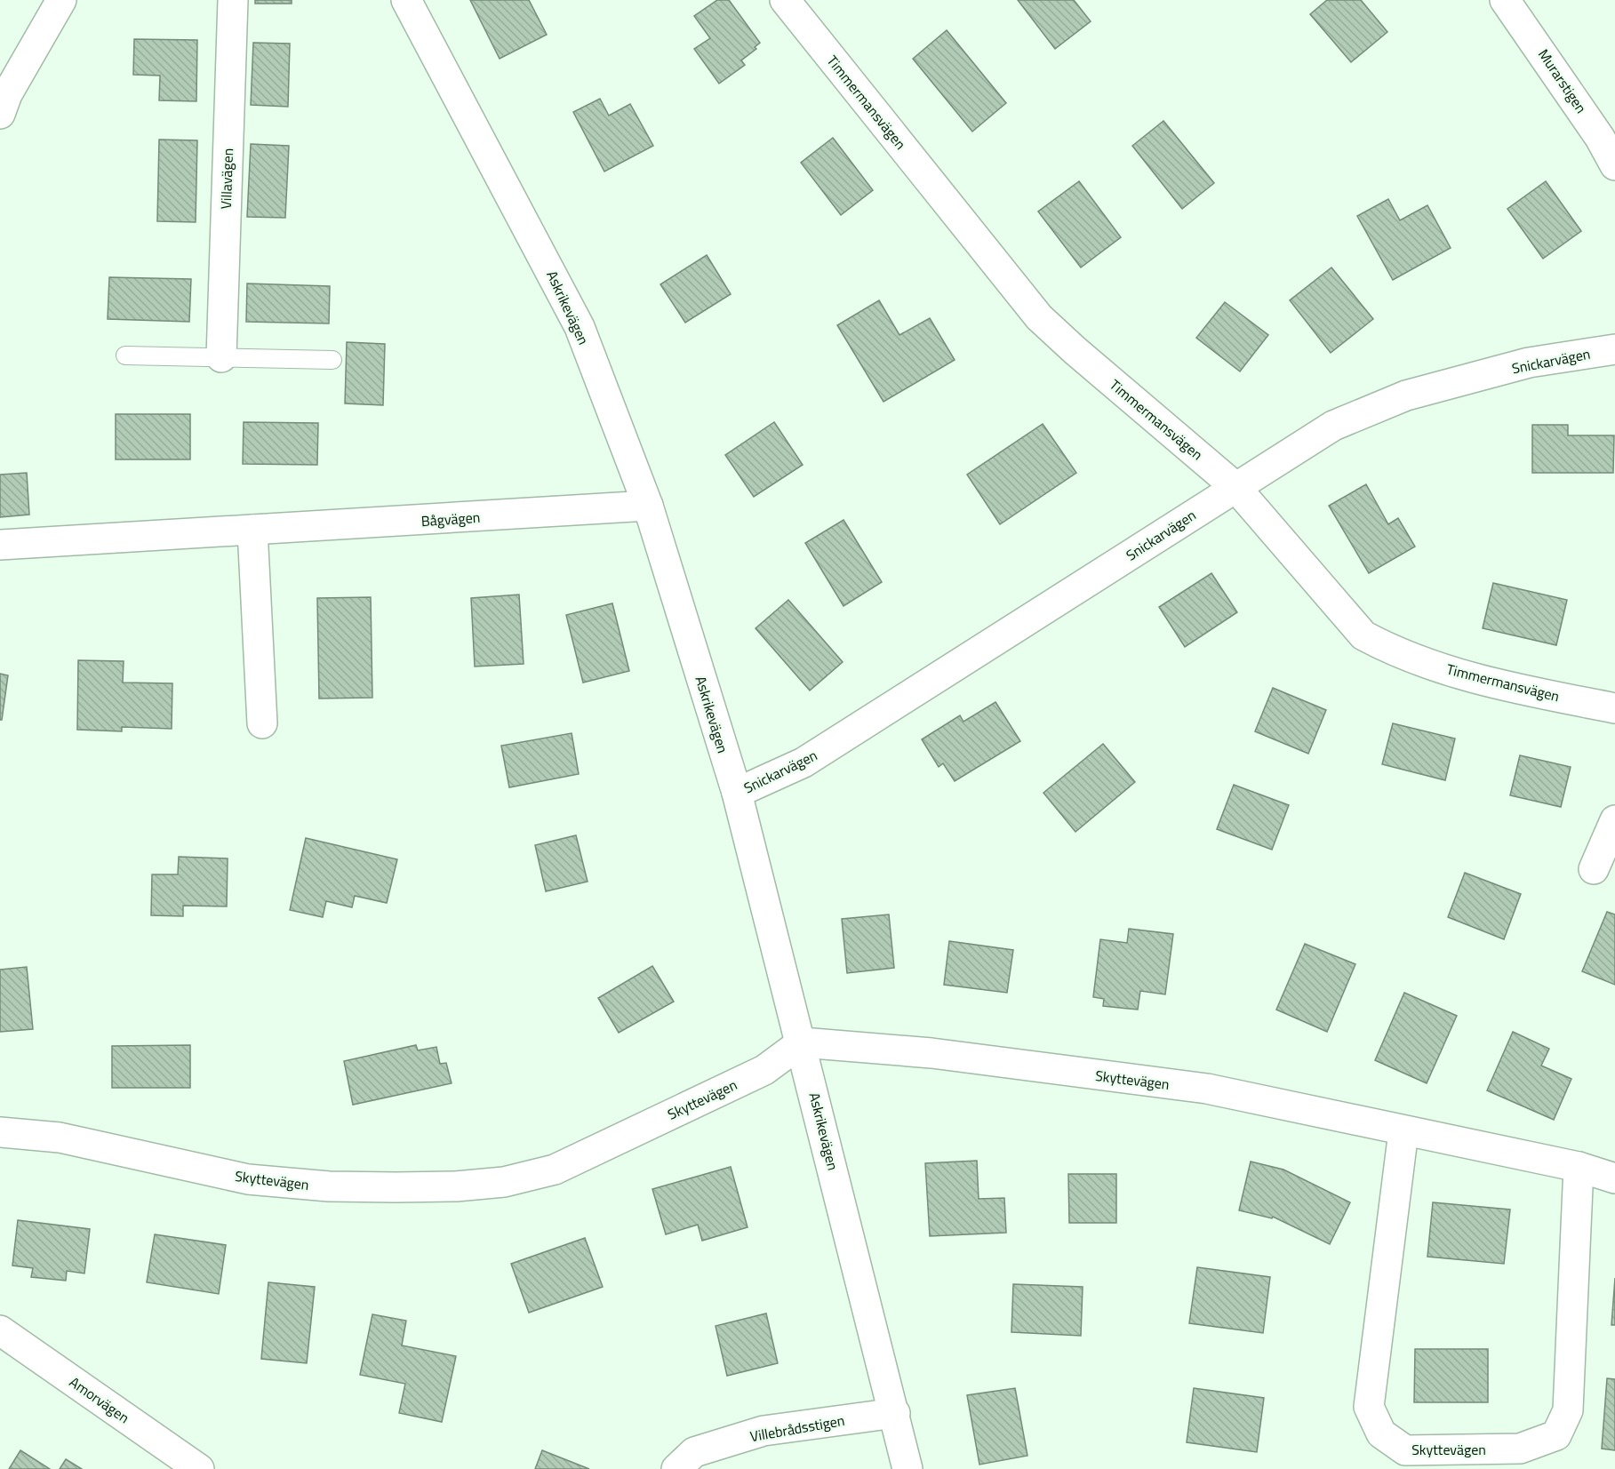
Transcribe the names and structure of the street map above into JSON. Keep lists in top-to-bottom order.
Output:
{
  "streets": {
    "street": [
      "Murarstigen",
      "Timmermansvägen",
      "Villavägen",
      "Askrikevägen",
      "Snickarvägen",
      "Bågvägen",
      "Skyttevägen",
      "Amorvägen",
      "Villebrådsstigen"
    ]
  },
  "crossings": [
    ["Timmermansvägen", "Snickarvägen"],
    ["Askrikevägen", "Snickarvägen"],
    ["Askrikevägen", "Bågvägen"],
    ["Askrikevägen", "Skyttevägen"],
    ["Askrikevägen", "Villebrådsstigen"]
  ]
}
